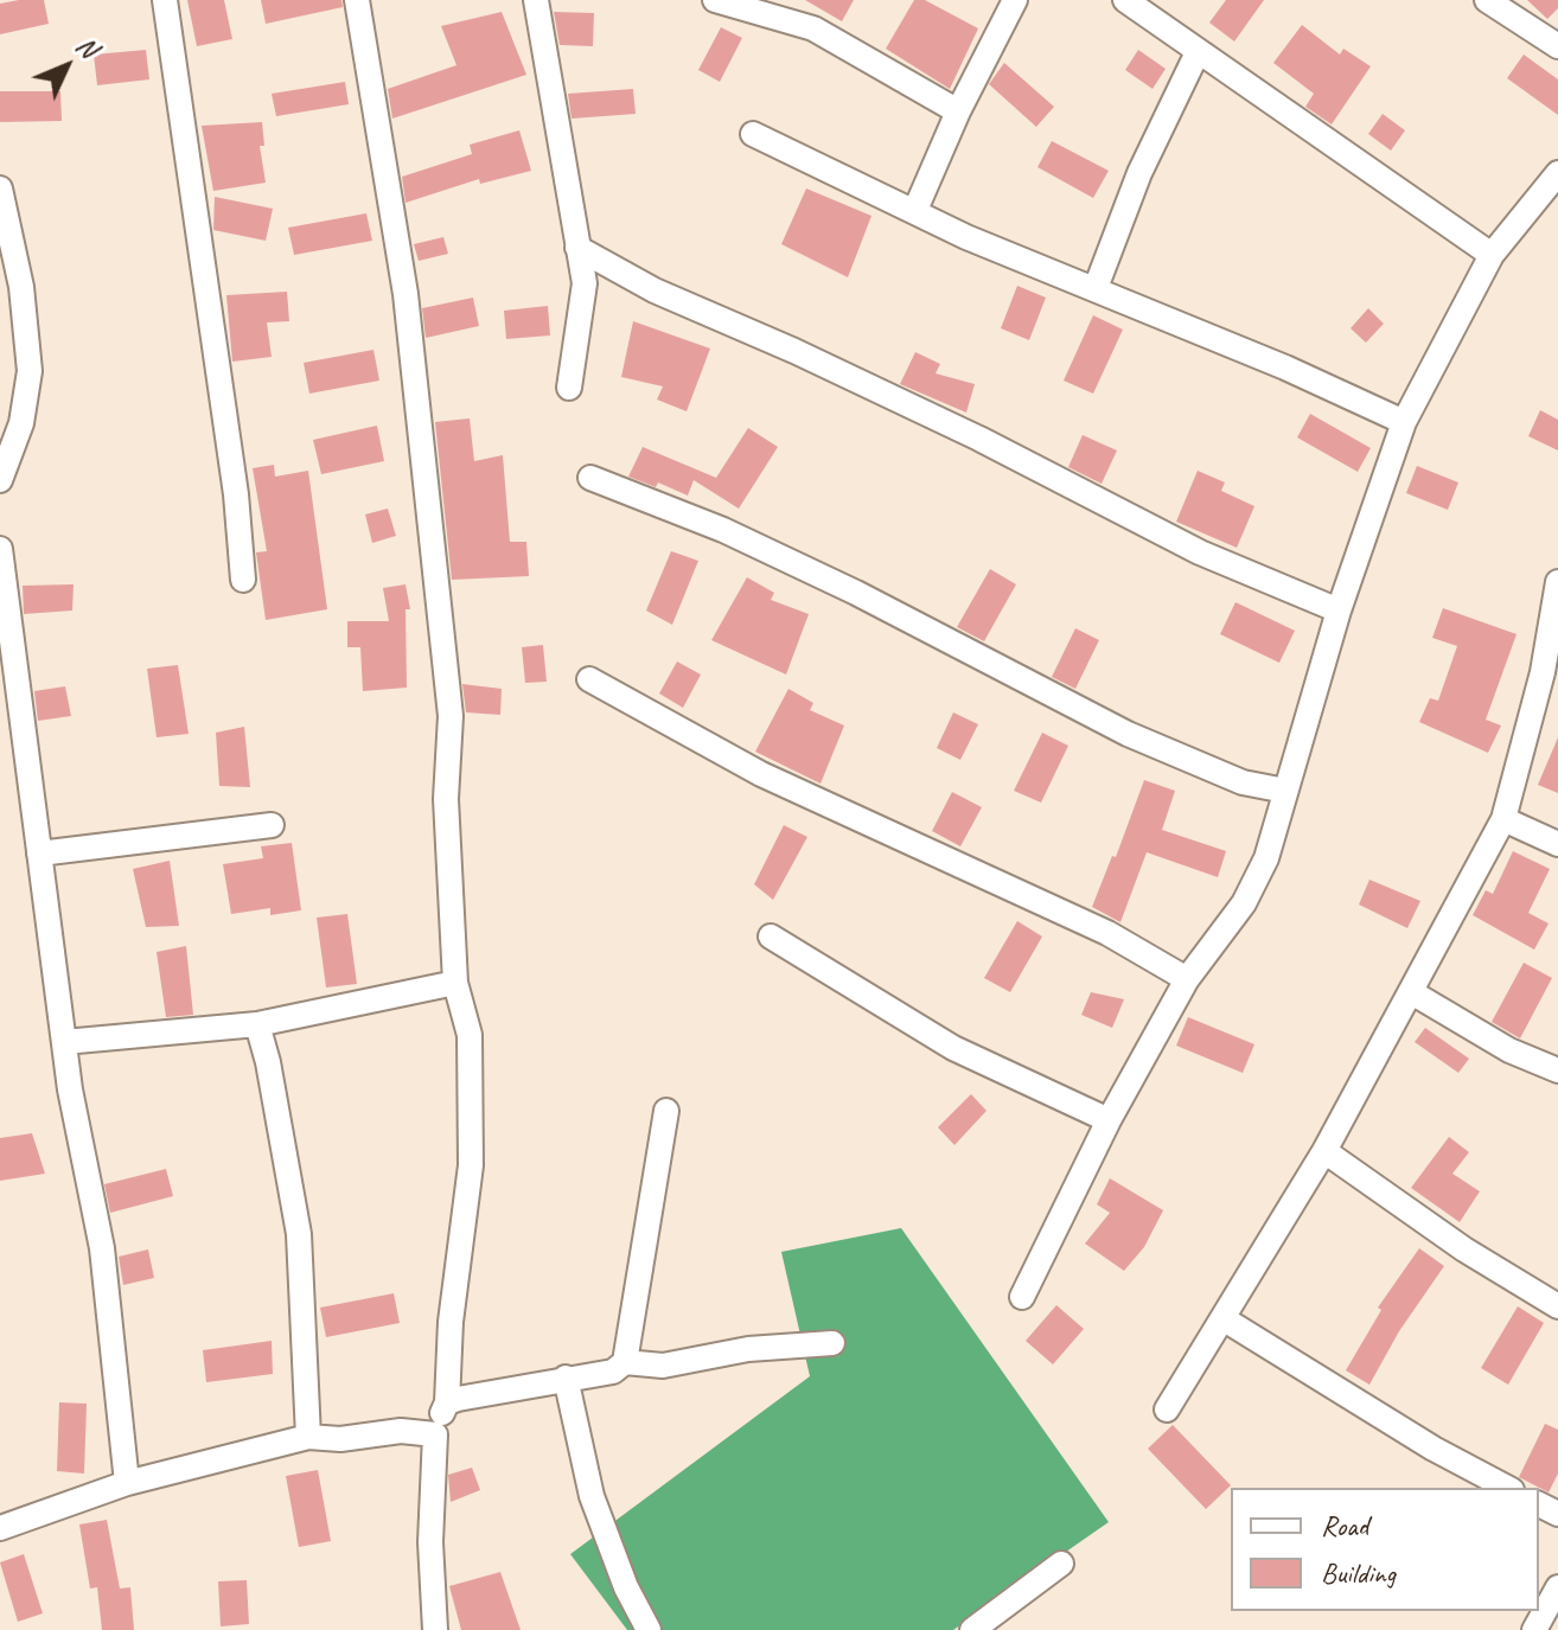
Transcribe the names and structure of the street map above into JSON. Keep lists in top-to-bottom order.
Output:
{
  "legend": ["Road", "Building"],
  "north": "top right"
}
